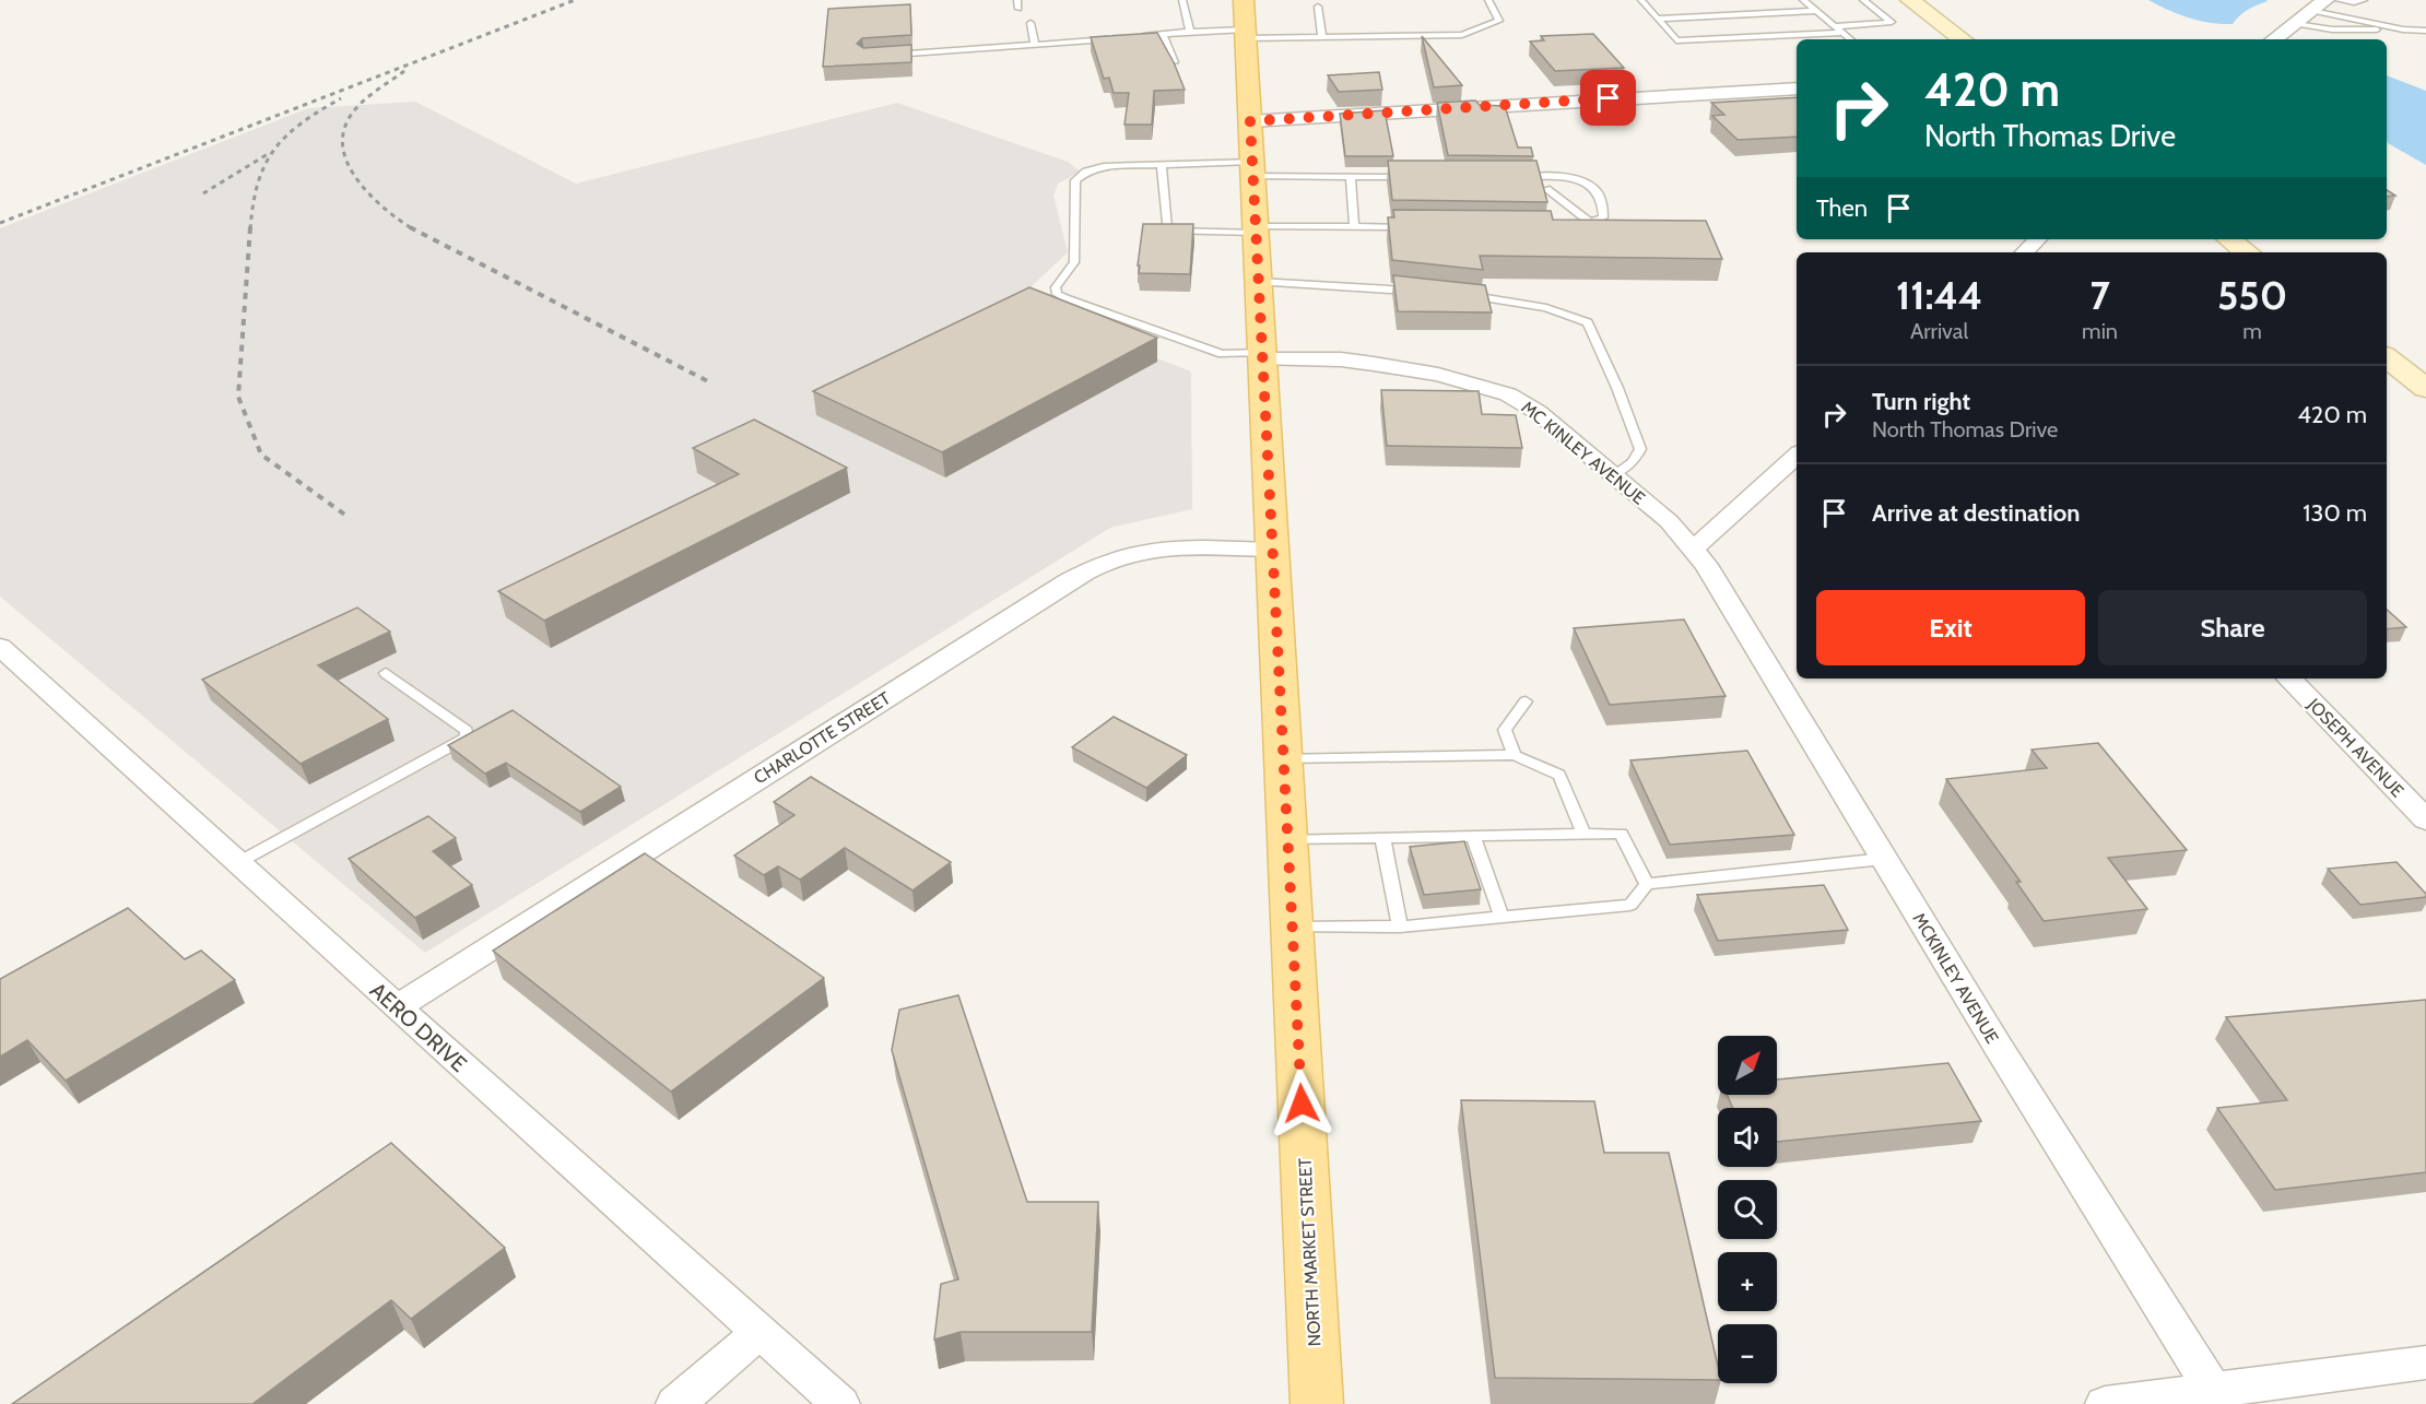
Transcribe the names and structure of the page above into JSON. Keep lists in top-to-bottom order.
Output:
{
  "streets": {
    "main road": ["NORTH MARKET STREET"],
    "street": [
      "MC KINLEY AVENUE",
      "CHARLOTTE STREET",
      "JOSEPH AVENUE",
      "MCKINLEY AVENUE",
      "AERO DRIVE"
    ]
  },
  "crossings": [
    ["MC KINLEY AVENUE", "MCKINLEY AVENUE"],
    ["MC KINLEY AVENUE", "NORTH MARKET STREET"],
    ["CHARLOTTE STREET", "AERO DRIVE"],
    ["CHARLOTTE STREET", "NORTH MARKET STREET"]
  ],
  "north": "top right",
  "page": {
    "turn": ["420 m", "North Thomas Drive"],
    "then": "Then",
    "eta": [
      "11:44",
      "Arrival",
      "7",
      "min",
      "550",
      "m"
    ],
    "list": [
      {
        "name": "Turn right",
        "note": "North Thomas Drive",
        "value": "420 m"
      },
      {
        "name": "Arrive at destination",
        "value": "130 m"
      }
    ],
    "buttons": ["Exit", "Share"],
    "map_buttons": ["+", "−"]
  }
}
